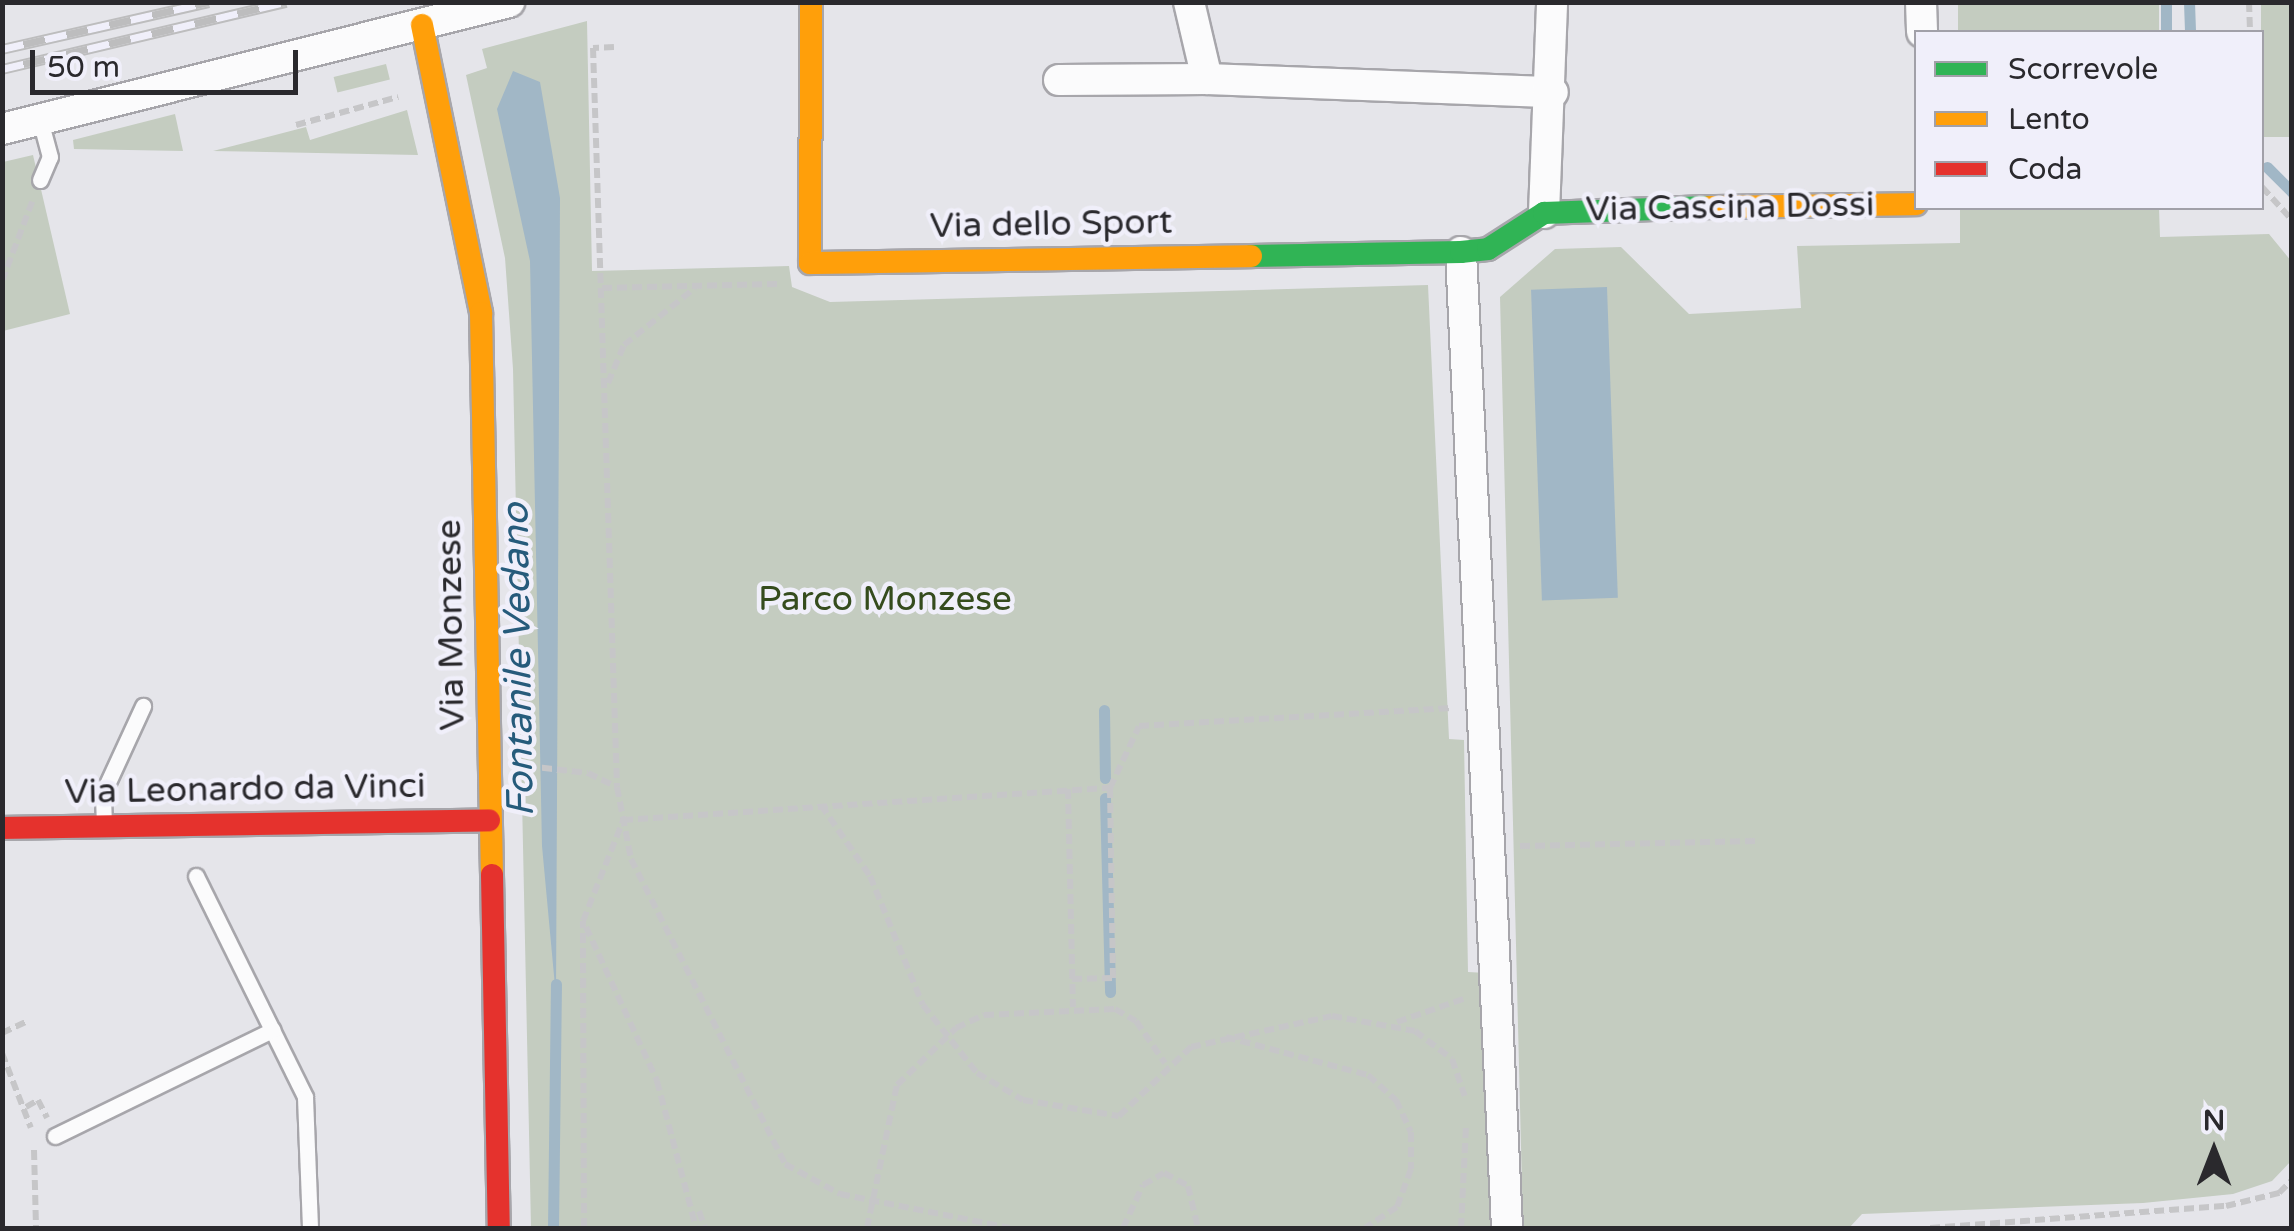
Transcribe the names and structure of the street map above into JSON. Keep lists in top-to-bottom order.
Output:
{
  "streets": {
    "street": [
      "Via Cascina Dossi",
      "Via dello Sport",
      "Via Monzese",
      "Via Leonardo da Vinci"
    ]
  },
  "crossings": [
    ["Via Cascina Dossi", "Via dello Sport"],
    ["Via Monzese", "Via Leonardo da Vinci"]
  ],
  "water": ["Fontanile Vedano"],
  "parks": ["Parco Monzese"],
  "legend": ["Scorrevole", "Lento", "Coda"],
  "scale_bar": "50 m",
  "north": "top"
}
